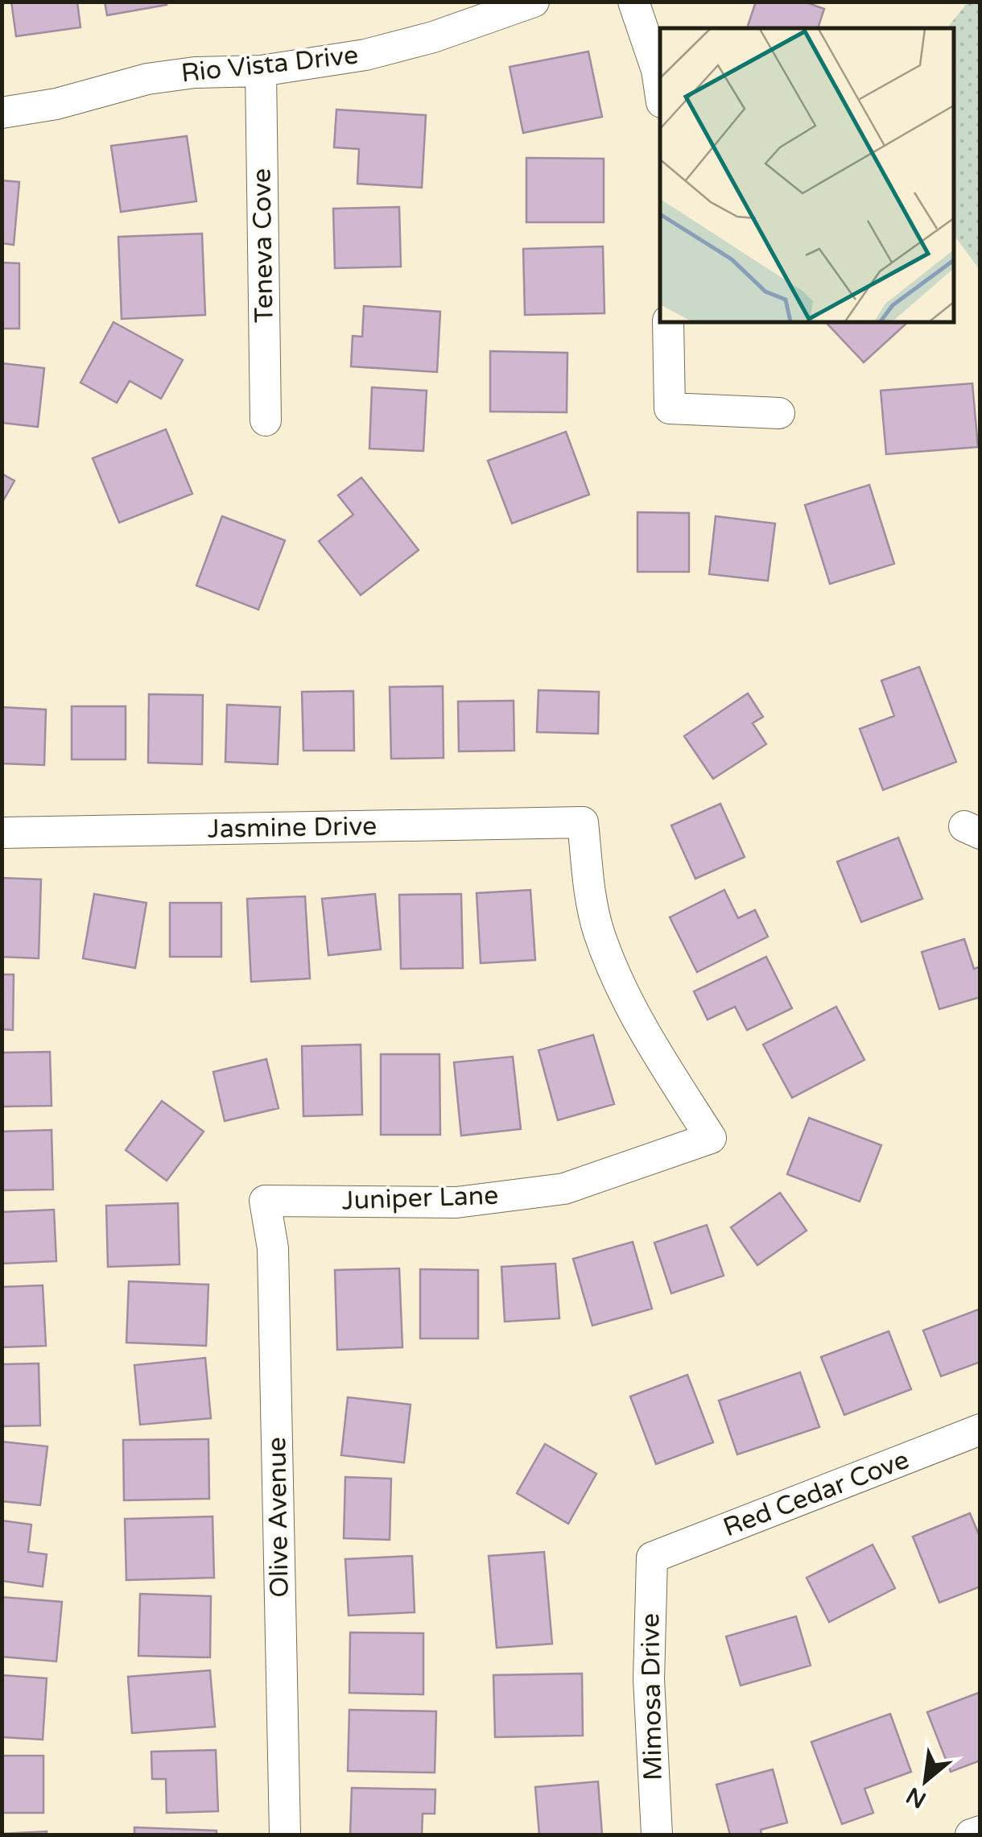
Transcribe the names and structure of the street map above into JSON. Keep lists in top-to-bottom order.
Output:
{
  "streets": {
    "street": [
      "Rio Vista Drive",
      "Teneva Cove",
      "Jasmine Drive",
      "Juniper Lane",
      "Red Cedar Cove",
      "Olive Avenue",
      "Mimosa Drive"
    ]
  },
  "crossings": [
    ["Rio Vista Drive", "Teneva Cove"],
    ["Jasmine Drive", "Juniper Lane"],
    ["Juniper Lane", "Olive Avenue"],
    ["Red Cedar Cove", "Mimosa Drive"]
  ],
  "north": "bottom left"
}
